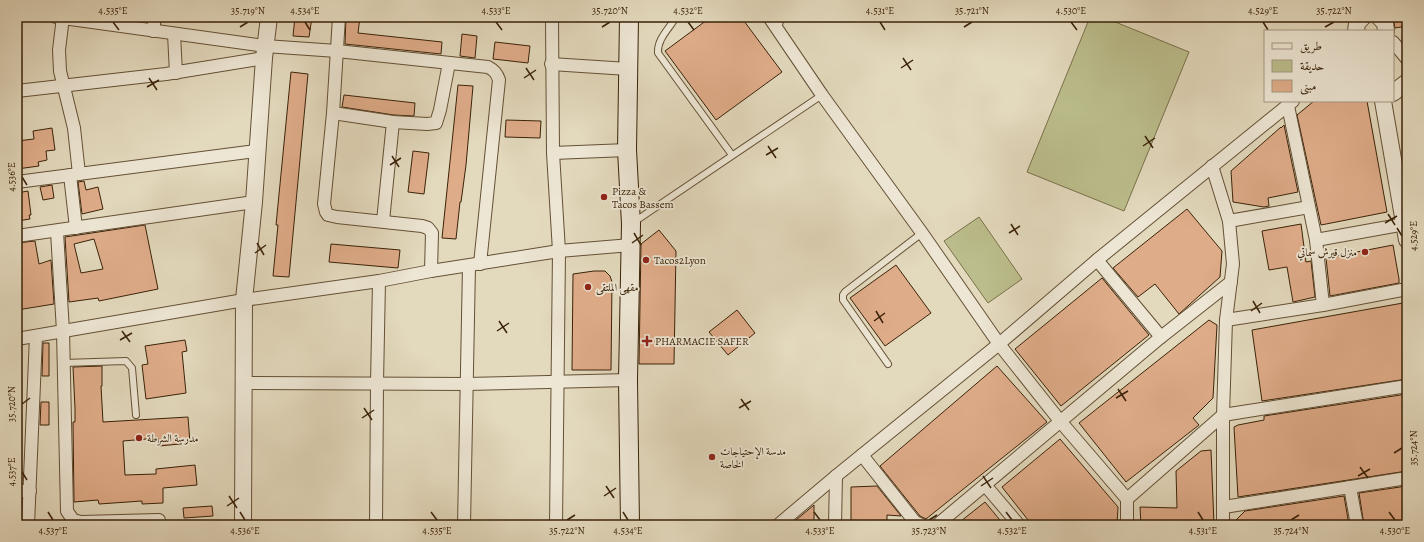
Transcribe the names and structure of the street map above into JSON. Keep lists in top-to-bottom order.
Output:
{
  "places": {
    "other": [
      "Pizza & Tacos Bassem",
      "منزل قيرش سماتي",
      "Tacos2Lyon",
      "مقهى الملتقى",
      "مدرسة الشرطة",
      "مدسة الإحتياجات الخاصة"
    ],
    "health": ["PHARMACIE SAFER"]
  },
  "legend": ["طريق", "حديقة", "مبنى"],
  "coordinates": [
    "4.535°E",
    "35.719°N",
    "4.534°E",
    "4.533°E",
    "35.720°N",
    "4.532°E",
    "4.531°E",
    "35.721°N",
    "4.530°E",
    "4.529°E",
    "35.722°N",
    "4.536°E",
    "35.724°N",
    "4.537°E",
    "35.723°N"
  ]
}
